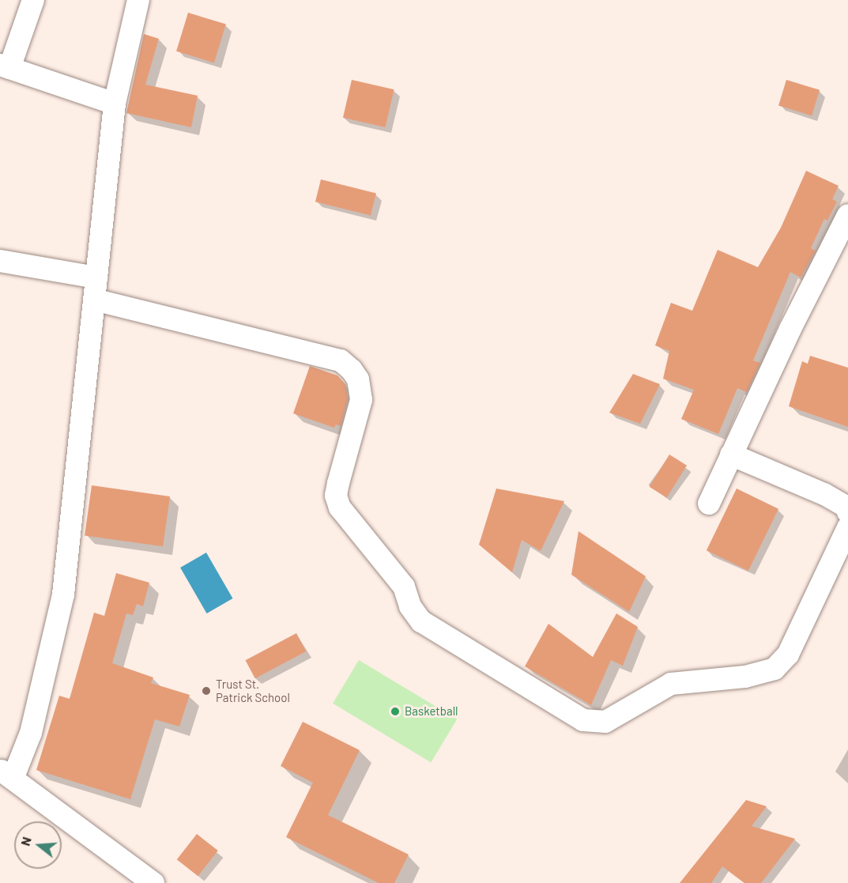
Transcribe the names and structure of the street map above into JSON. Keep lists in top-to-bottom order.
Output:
{
  "places": ["Trust St. Patrick School", "Basketball"],
  "north": "left"
}
